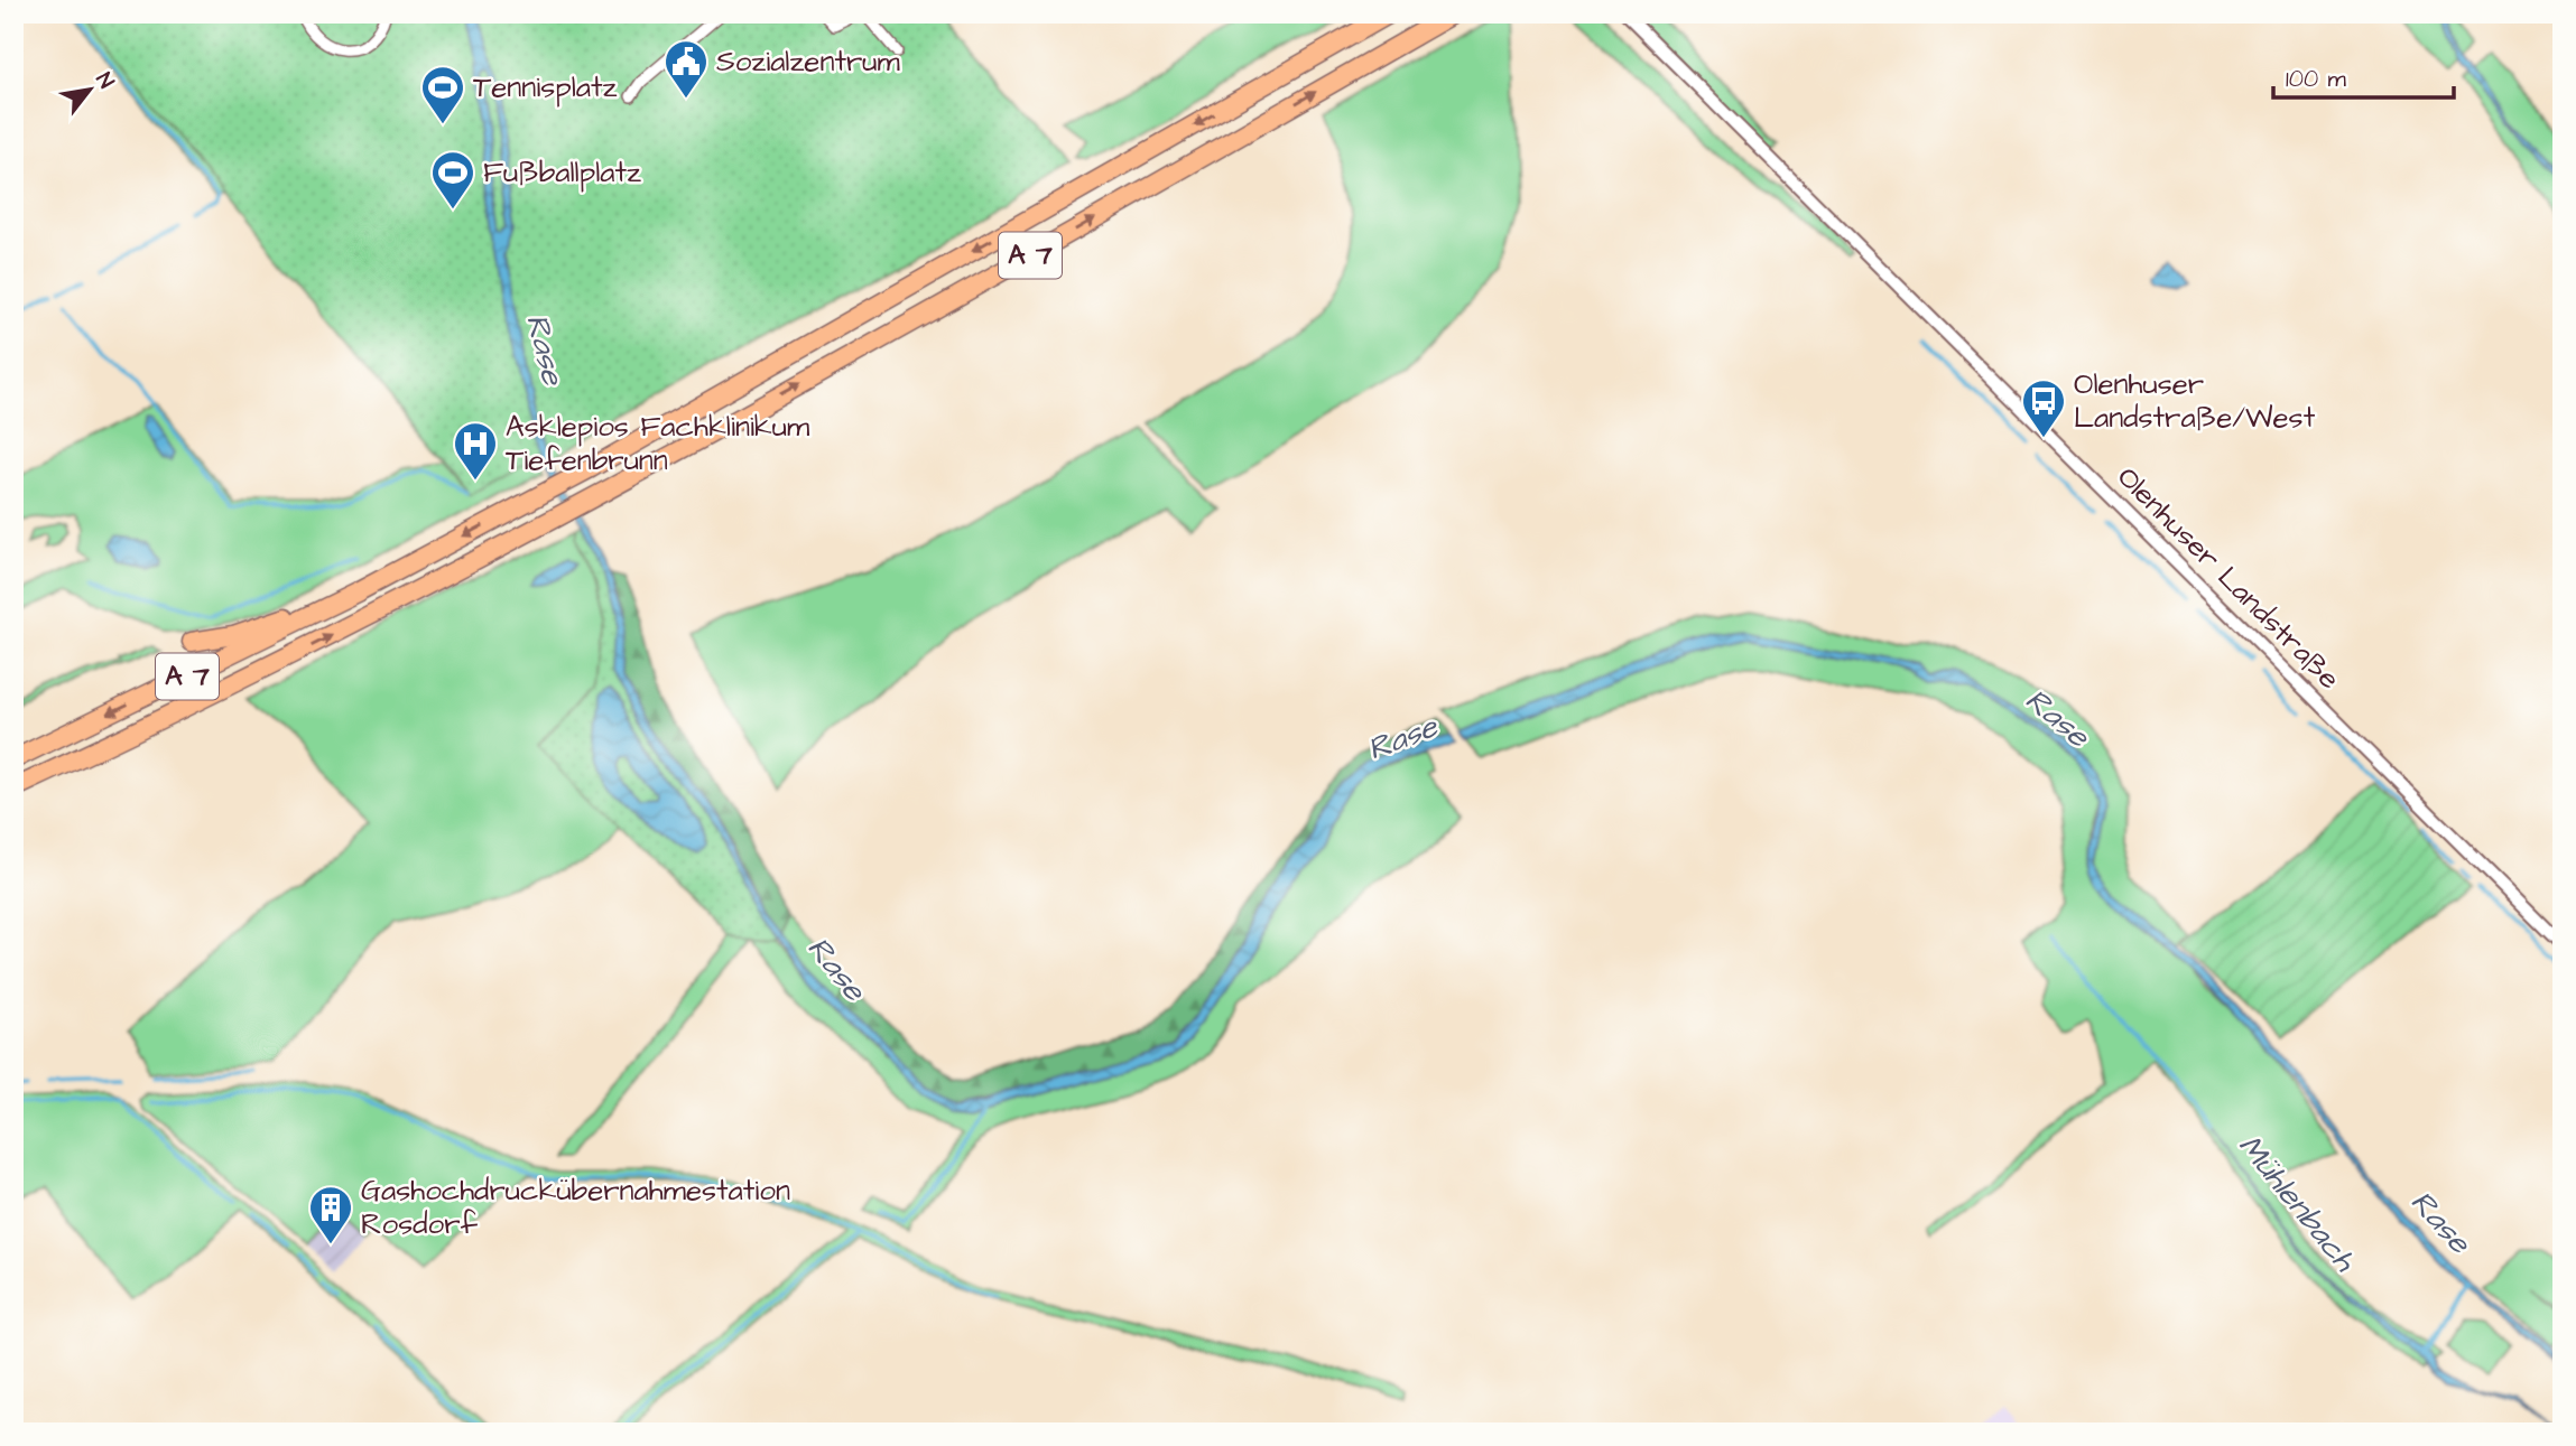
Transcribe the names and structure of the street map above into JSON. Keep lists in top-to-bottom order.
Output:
{
  "streets": {
    "highway": ["A 7"],
    "street": ["Olenhuser Landstraße"]
  },
  "water": ["Rase", "Mühlenbach"],
  "places": {
    "public building": ["Sozialzentrum"],
    "sports": ["Tennisplatz", "Fußballplatz"],
    "bus stop": ["Olenhuser Landstraße/West"],
    "hospital": ["Asklepios Fachklinikum Tiefenbrunn"],
    "building": ["Gashochdruckübernahmestation Rosdorf"]
  },
  "scale_bar": "100 m",
  "north": "top right"
}
